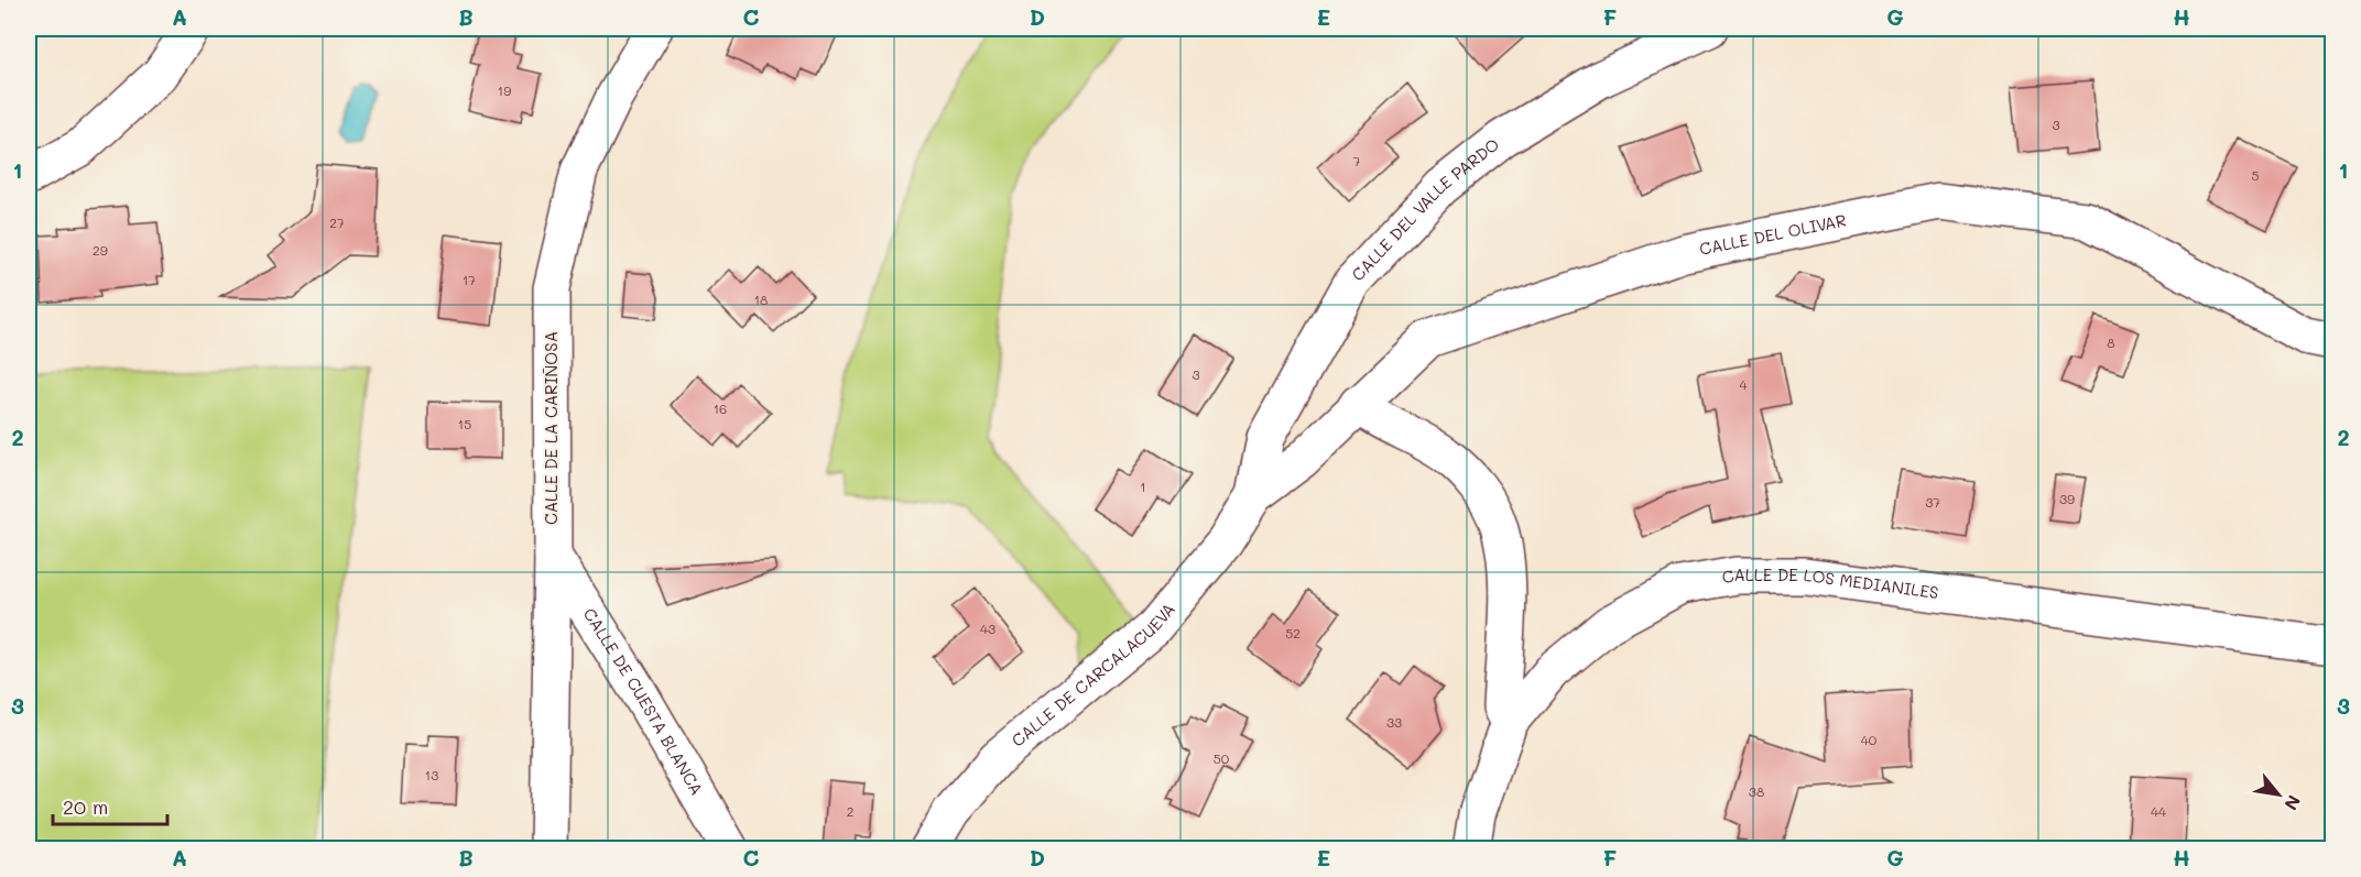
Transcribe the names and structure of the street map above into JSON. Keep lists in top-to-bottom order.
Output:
{
  "streets": {
    "street": [
      "CALLE DEL VALLE PARDO",
      "CALLE DEL OLIVAR",
      "CALLE DE LA CARIÑOSA",
      "CALLE DE LOS MEDIANILES",
      "CALLE DE CARCALACUEVA",
      "CALLE DE CUESTA BLANCA"
    ]
  },
  "crossings": [
    ["CALLE DEL VALLE PARDO", "CALLE DEL OLIVAR"],
    ["CALLE DEL VALLE PARDO", "CALLE DE CARCALACUEVA"],
    ["CALLE DEL OLIVAR", "CALLE DE CARCALACUEVA"],
    ["CALLE DE LA CARIÑOSA", "CALLE DE CUESTA BLANCA"]
  ],
  "house_numbers": [
    "19",
    "3",
    "7",
    "5",
    "27",
    "29",
    "17",
    "18",
    "8",
    "3",
    "4",
    "16",
    "15",
    "1",
    "39",
    "37",
    "43",
    "52",
    "33",
    "40",
    "50",
    "13",
    "38",
    "2",
    "44"
  ],
  "scale_bar": "20 m",
  "north": "bottom right",
  "grid": {
    "columns": [
      "A",
      "B",
      "C",
      "D",
      "E",
      "F",
      "G",
      "H"
    ],
    "rows": ["1", "2", "3"]
  }
}
